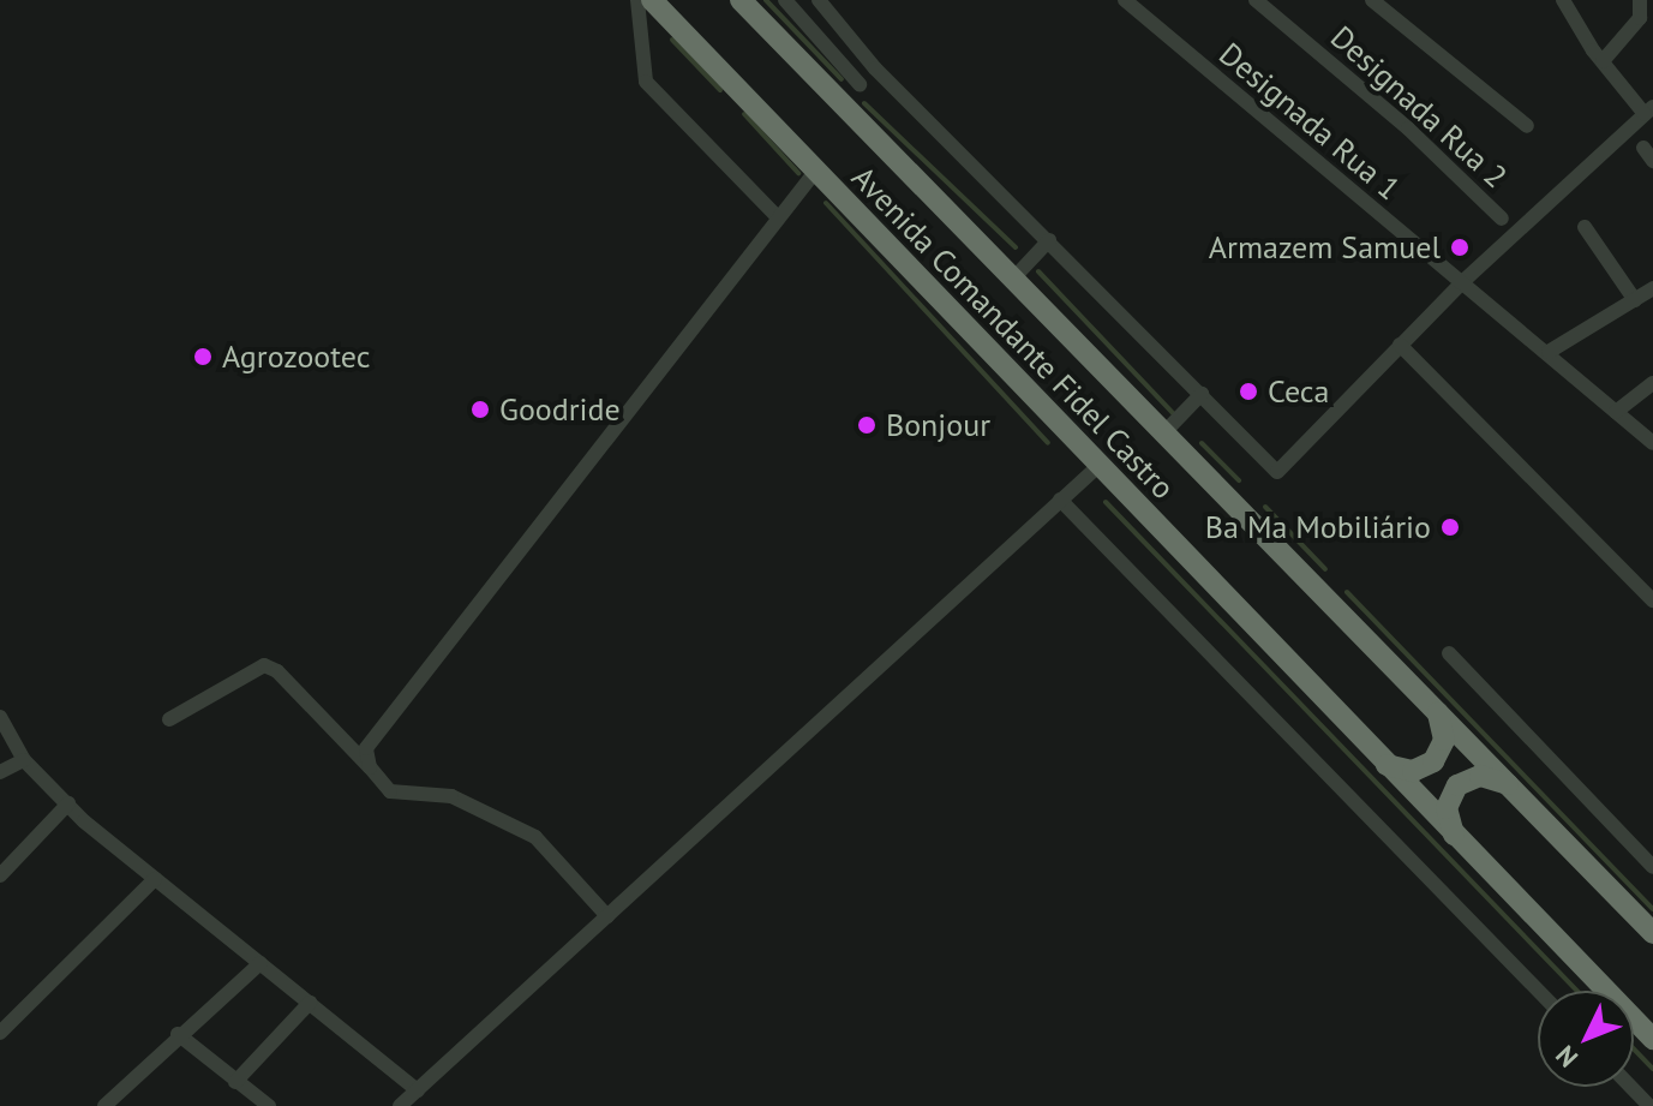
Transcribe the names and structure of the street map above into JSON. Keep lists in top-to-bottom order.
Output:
{
  "streets": {
    "highway": ["Avenida Comandante Fidel Castro"],
    "street": ["Designada Rua 2", "Designada Rua 1"]
  },
  "places": [
    "Armazem Samuel",
    "Agrozootec",
    "Ceca",
    "Goodride",
    "Bonjour",
    "Ba Ma Mobiliário"
  ],
  "north": "bottom left"
}
